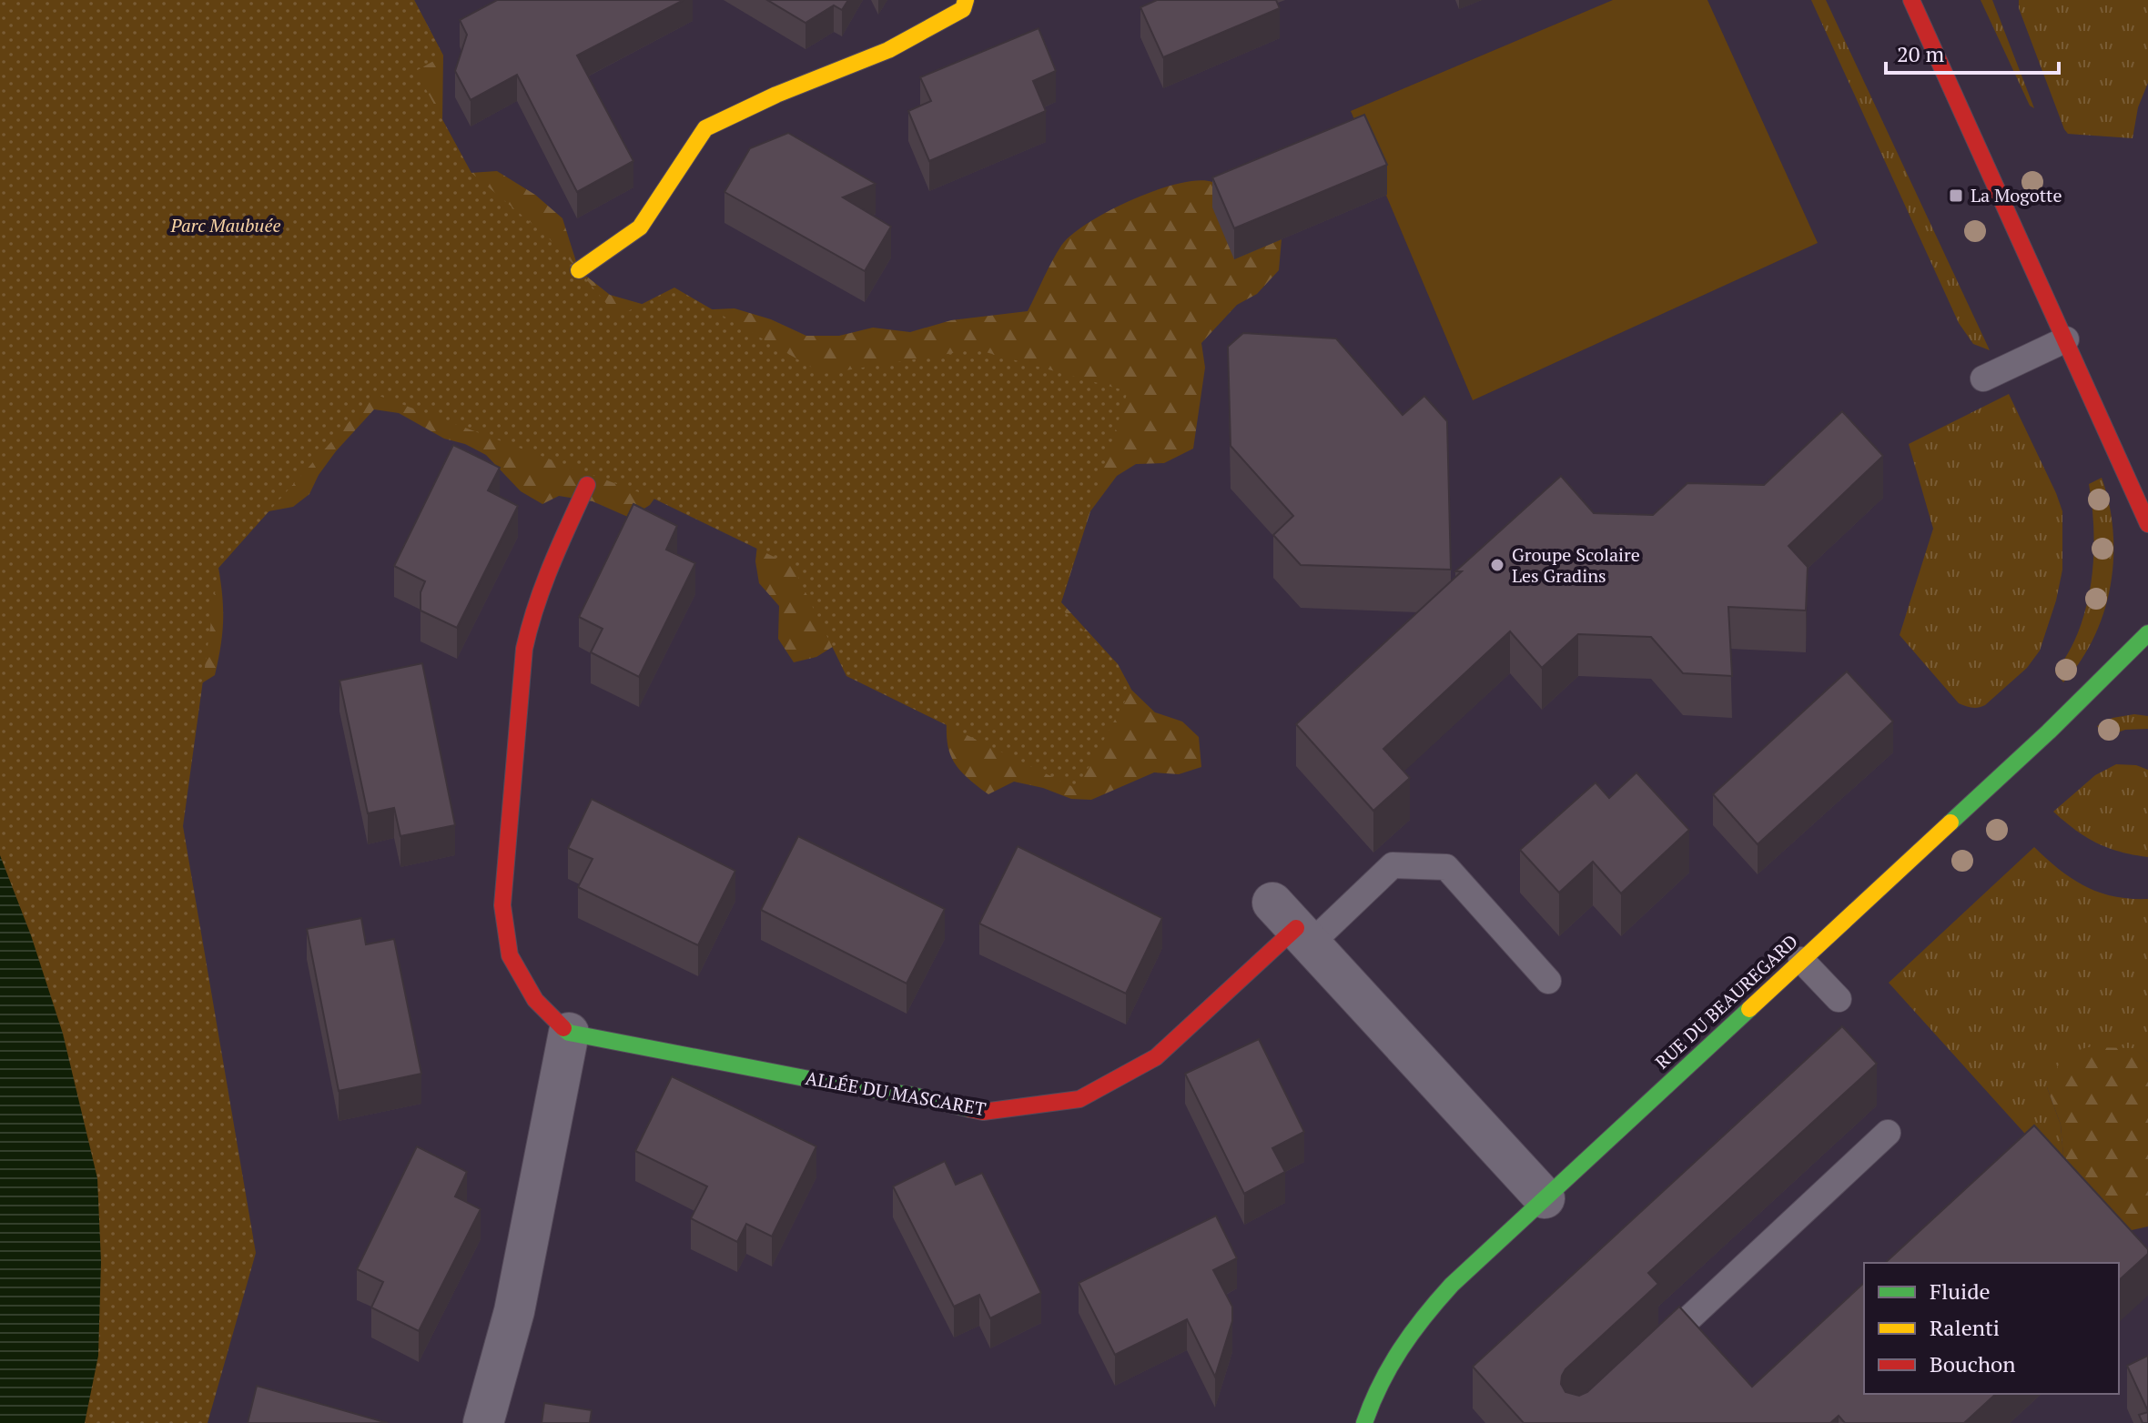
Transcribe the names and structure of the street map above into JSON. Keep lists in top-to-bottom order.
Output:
{
  "streets": {
    "street": ["RUE DU BEAUREGARD", "ALLÉE DU MASCARET"]
  },
  "parks": ["Parc Maubuée"],
  "places": {
    "transit": ["La Mogotte"],
    "other": ["Groupe Scolaire Les Gradins"]
  },
  "legend": ["Fluide", "Ralenti", "Bouchon"],
  "scale_bar": "20 m"
}
